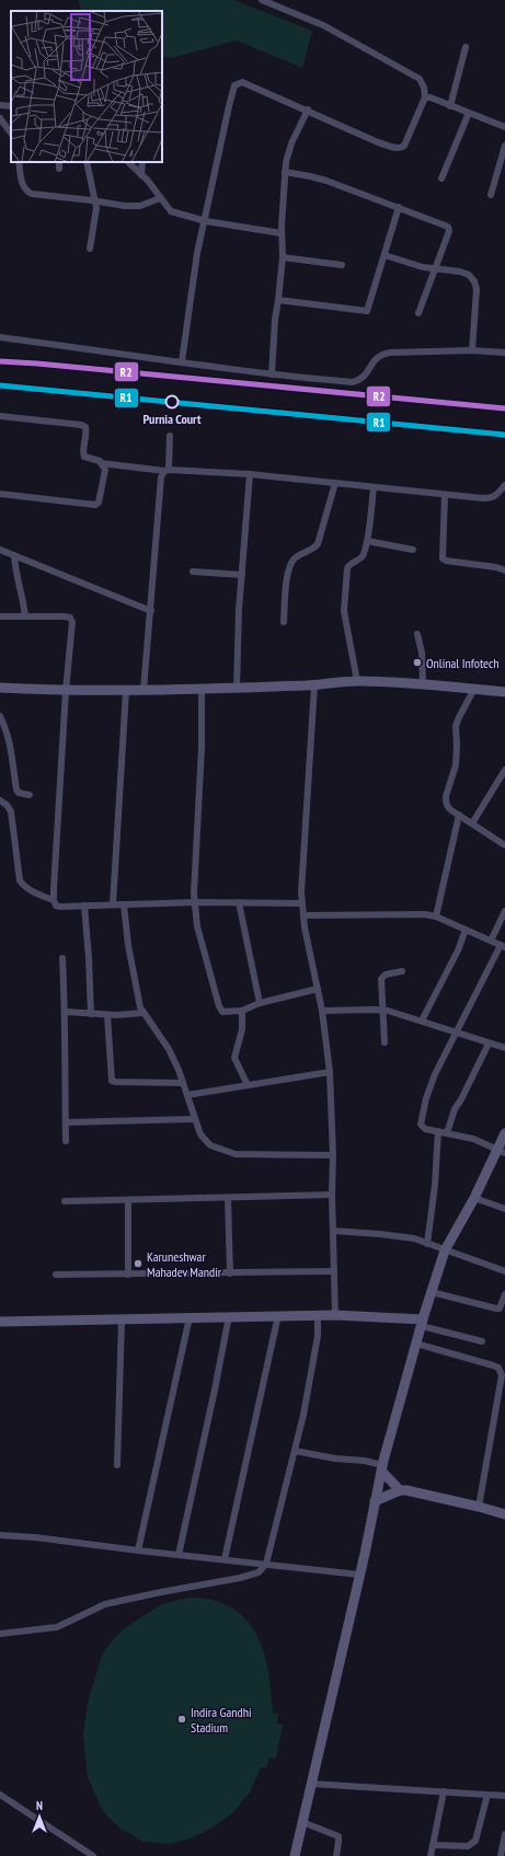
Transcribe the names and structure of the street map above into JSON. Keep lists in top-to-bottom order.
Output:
{
  "places": [
    "Purnia Court",
    "Onlinal Infotech",
    "Karuneshwar Mahadev Mandir",
    "Indira Gandhi Stadium"
  ],
  "lines": ["transit line R2", "transit line R1"],
  "north": "top"
}
